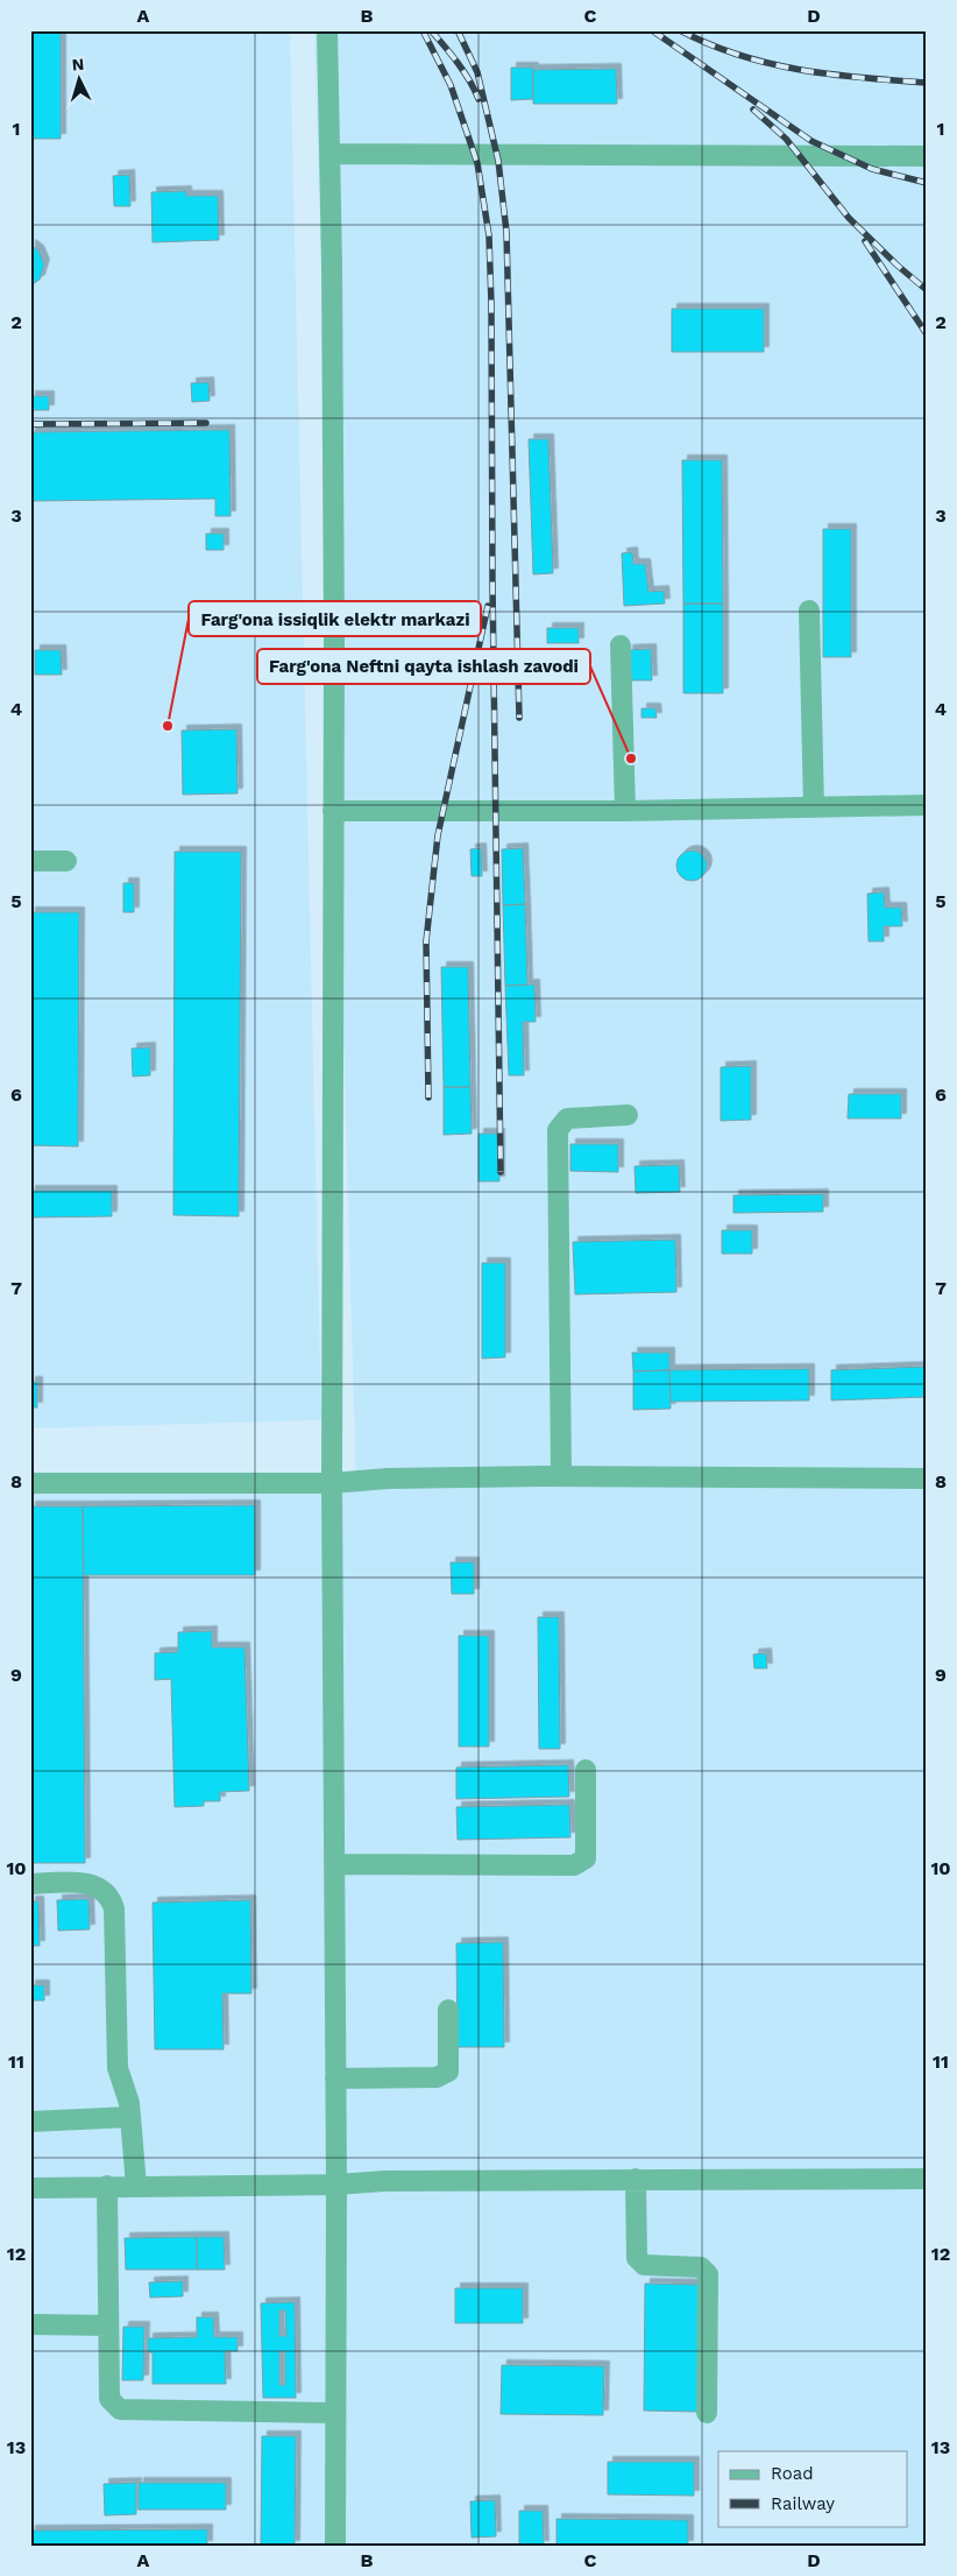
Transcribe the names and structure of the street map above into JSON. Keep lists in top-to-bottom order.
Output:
{
  "places": ["Farg'ona issiqlik elektr markazi", "Farg'ona Neftni qayta ishlash zavodi"],
  "legend": ["Road", "Railway"],
  "north": "top",
  "grid": {
    "columns": [
      "A",
      "B",
      "C",
      "D"
    ],
    "rows": [
      "1",
      "2",
      "3",
      "4",
      "5",
      "6",
      "7",
      "8",
      "9",
      "10",
      "11",
      "12",
      "13"
    ]
  }
}
